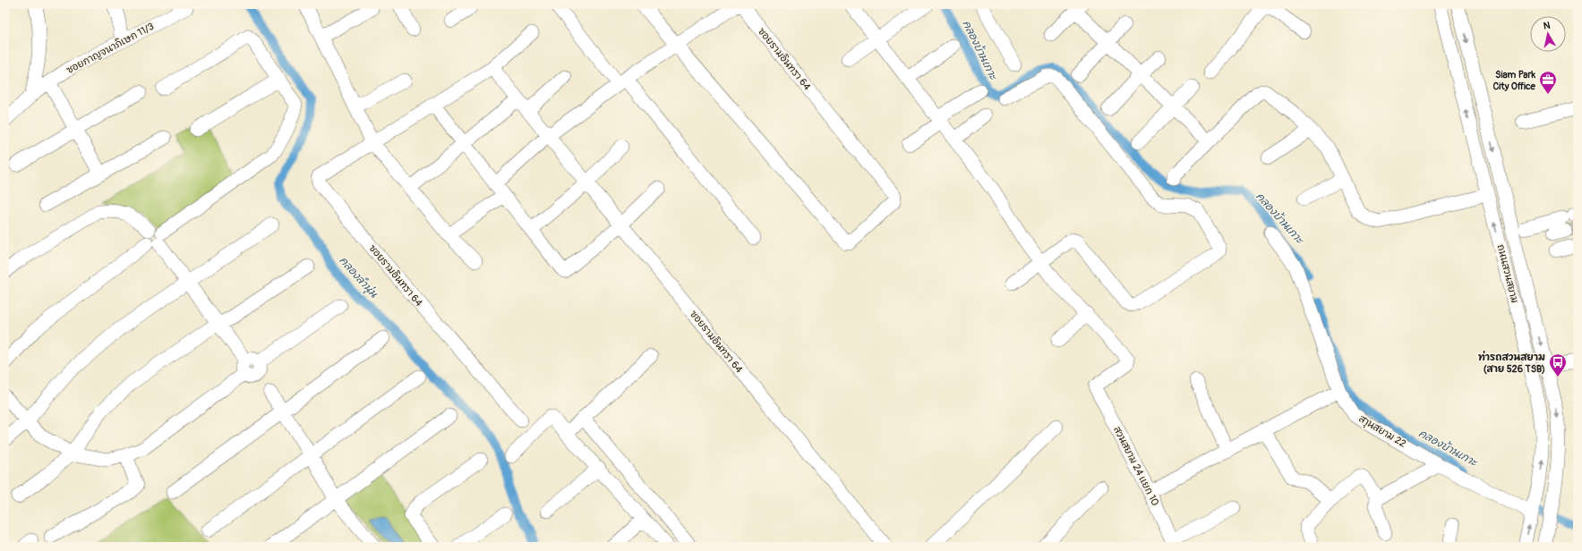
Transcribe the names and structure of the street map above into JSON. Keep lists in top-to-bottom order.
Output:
{
  "streets": {
    "street": [
      "ซอยกาญจนาภิเษก 11/3",
      "ซอยรามอินทรา 64",
      "ถนนสวนสยาม",
      "สาุนสยาม 22",
      "สวนสยาม 24 แยก 10"
    ]
  },
  "crossings": [
    ["ถนนสวนสยาม", "สาุนสยาม 22"]
  ],
  "water": ["คลองบ้านเกาะ", "คลองลำนุ่น"],
  "places": {
    "office": ["Siam Park City Office"],
    "bus stop": ["ท่ารถสวนสยาม (สาย 526 TSB)"]
  },
  "north": "top"
}
